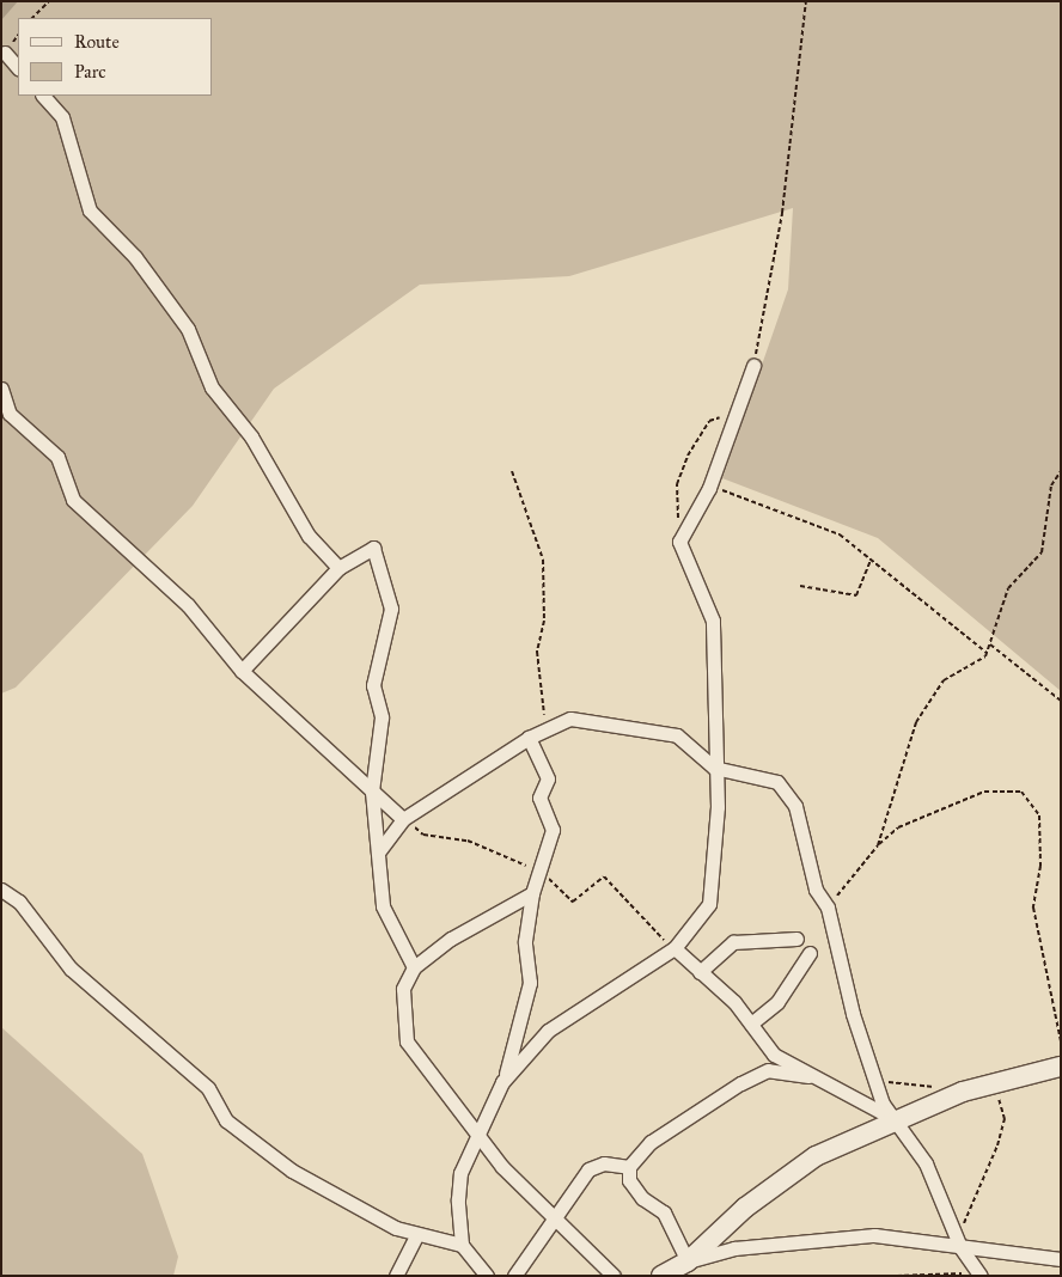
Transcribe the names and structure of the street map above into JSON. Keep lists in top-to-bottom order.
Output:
{
  "legend": ["Route", "Parc"]
}
